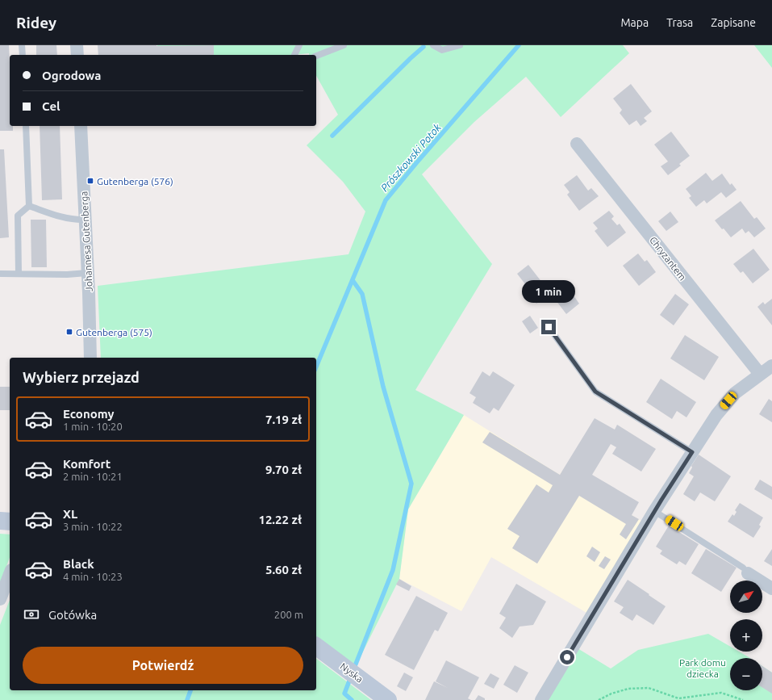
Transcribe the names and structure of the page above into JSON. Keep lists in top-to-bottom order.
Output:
{
  "streets": {
    "street": ["Johannesa Gutenberga", "Chryzantem", "Nyska"]
  },
  "water": ["Prószkowski Potok"],
  "parks": ["Park domu dziecka"],
  "places": {
    "transit": ["Gutenberga (576)", "Gutenberga (575)"]
  },
  "north": "top right",
  "page": {
    "header": "Ridey",
    "nav": ["Mapa", "Trasa", "Zapisane"],
    "banner": ["Ogrodowa", "Cel"],
    "bubble": "1 min",
    "heading": "Wybierz przejazd",
    "list": [
      {
        "name": "Economy",
        "note": "1 min · 10:20",
        "value": "7.19 zł"
      },
      {
        "name": "Komfort",
        "note": "2 min · 10:21",
        "value": "9.70 zł"
      },
      {
        "name": "XL",
        "note": "3 min · 10:22",
        "value": "12.22 zł"
      },
      {
        "name": "Black",
        "note": "4 min · 10:23",
        "value": "5.60 zł"
      }
    ],
    "map_buttons": ["+", "−"],
    "pay": ["Gotówka", "200 m"],
    "buttons": "Potwierdź"
  }
}
